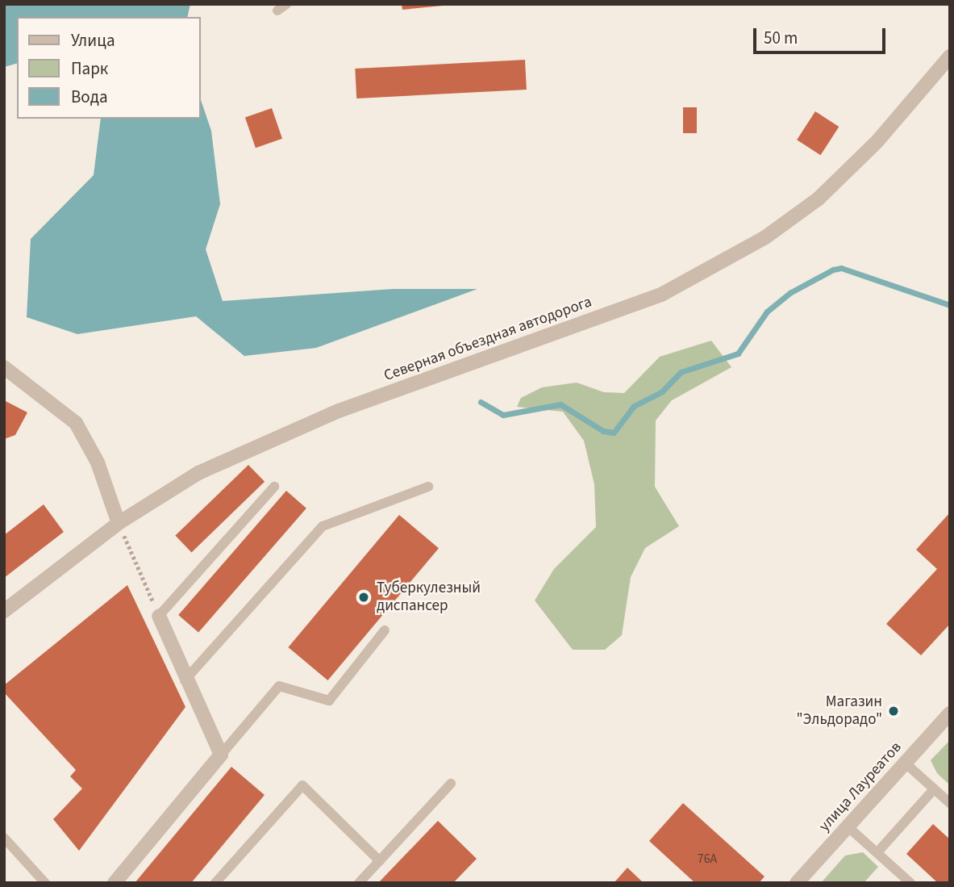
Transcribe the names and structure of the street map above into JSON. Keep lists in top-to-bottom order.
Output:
{
  "streets": {
    "street": ["Северная объездная автодорога", "улица Лауреатов"]
  },
  "places": ["Туберкулезный диспансер", "Магазин \"Эльдорадо\""],
  "house_numbers": ["76А"],
  "legend": ["Улица", "Парк", "Вода"],
  "scale_bar": "50 m"
}
